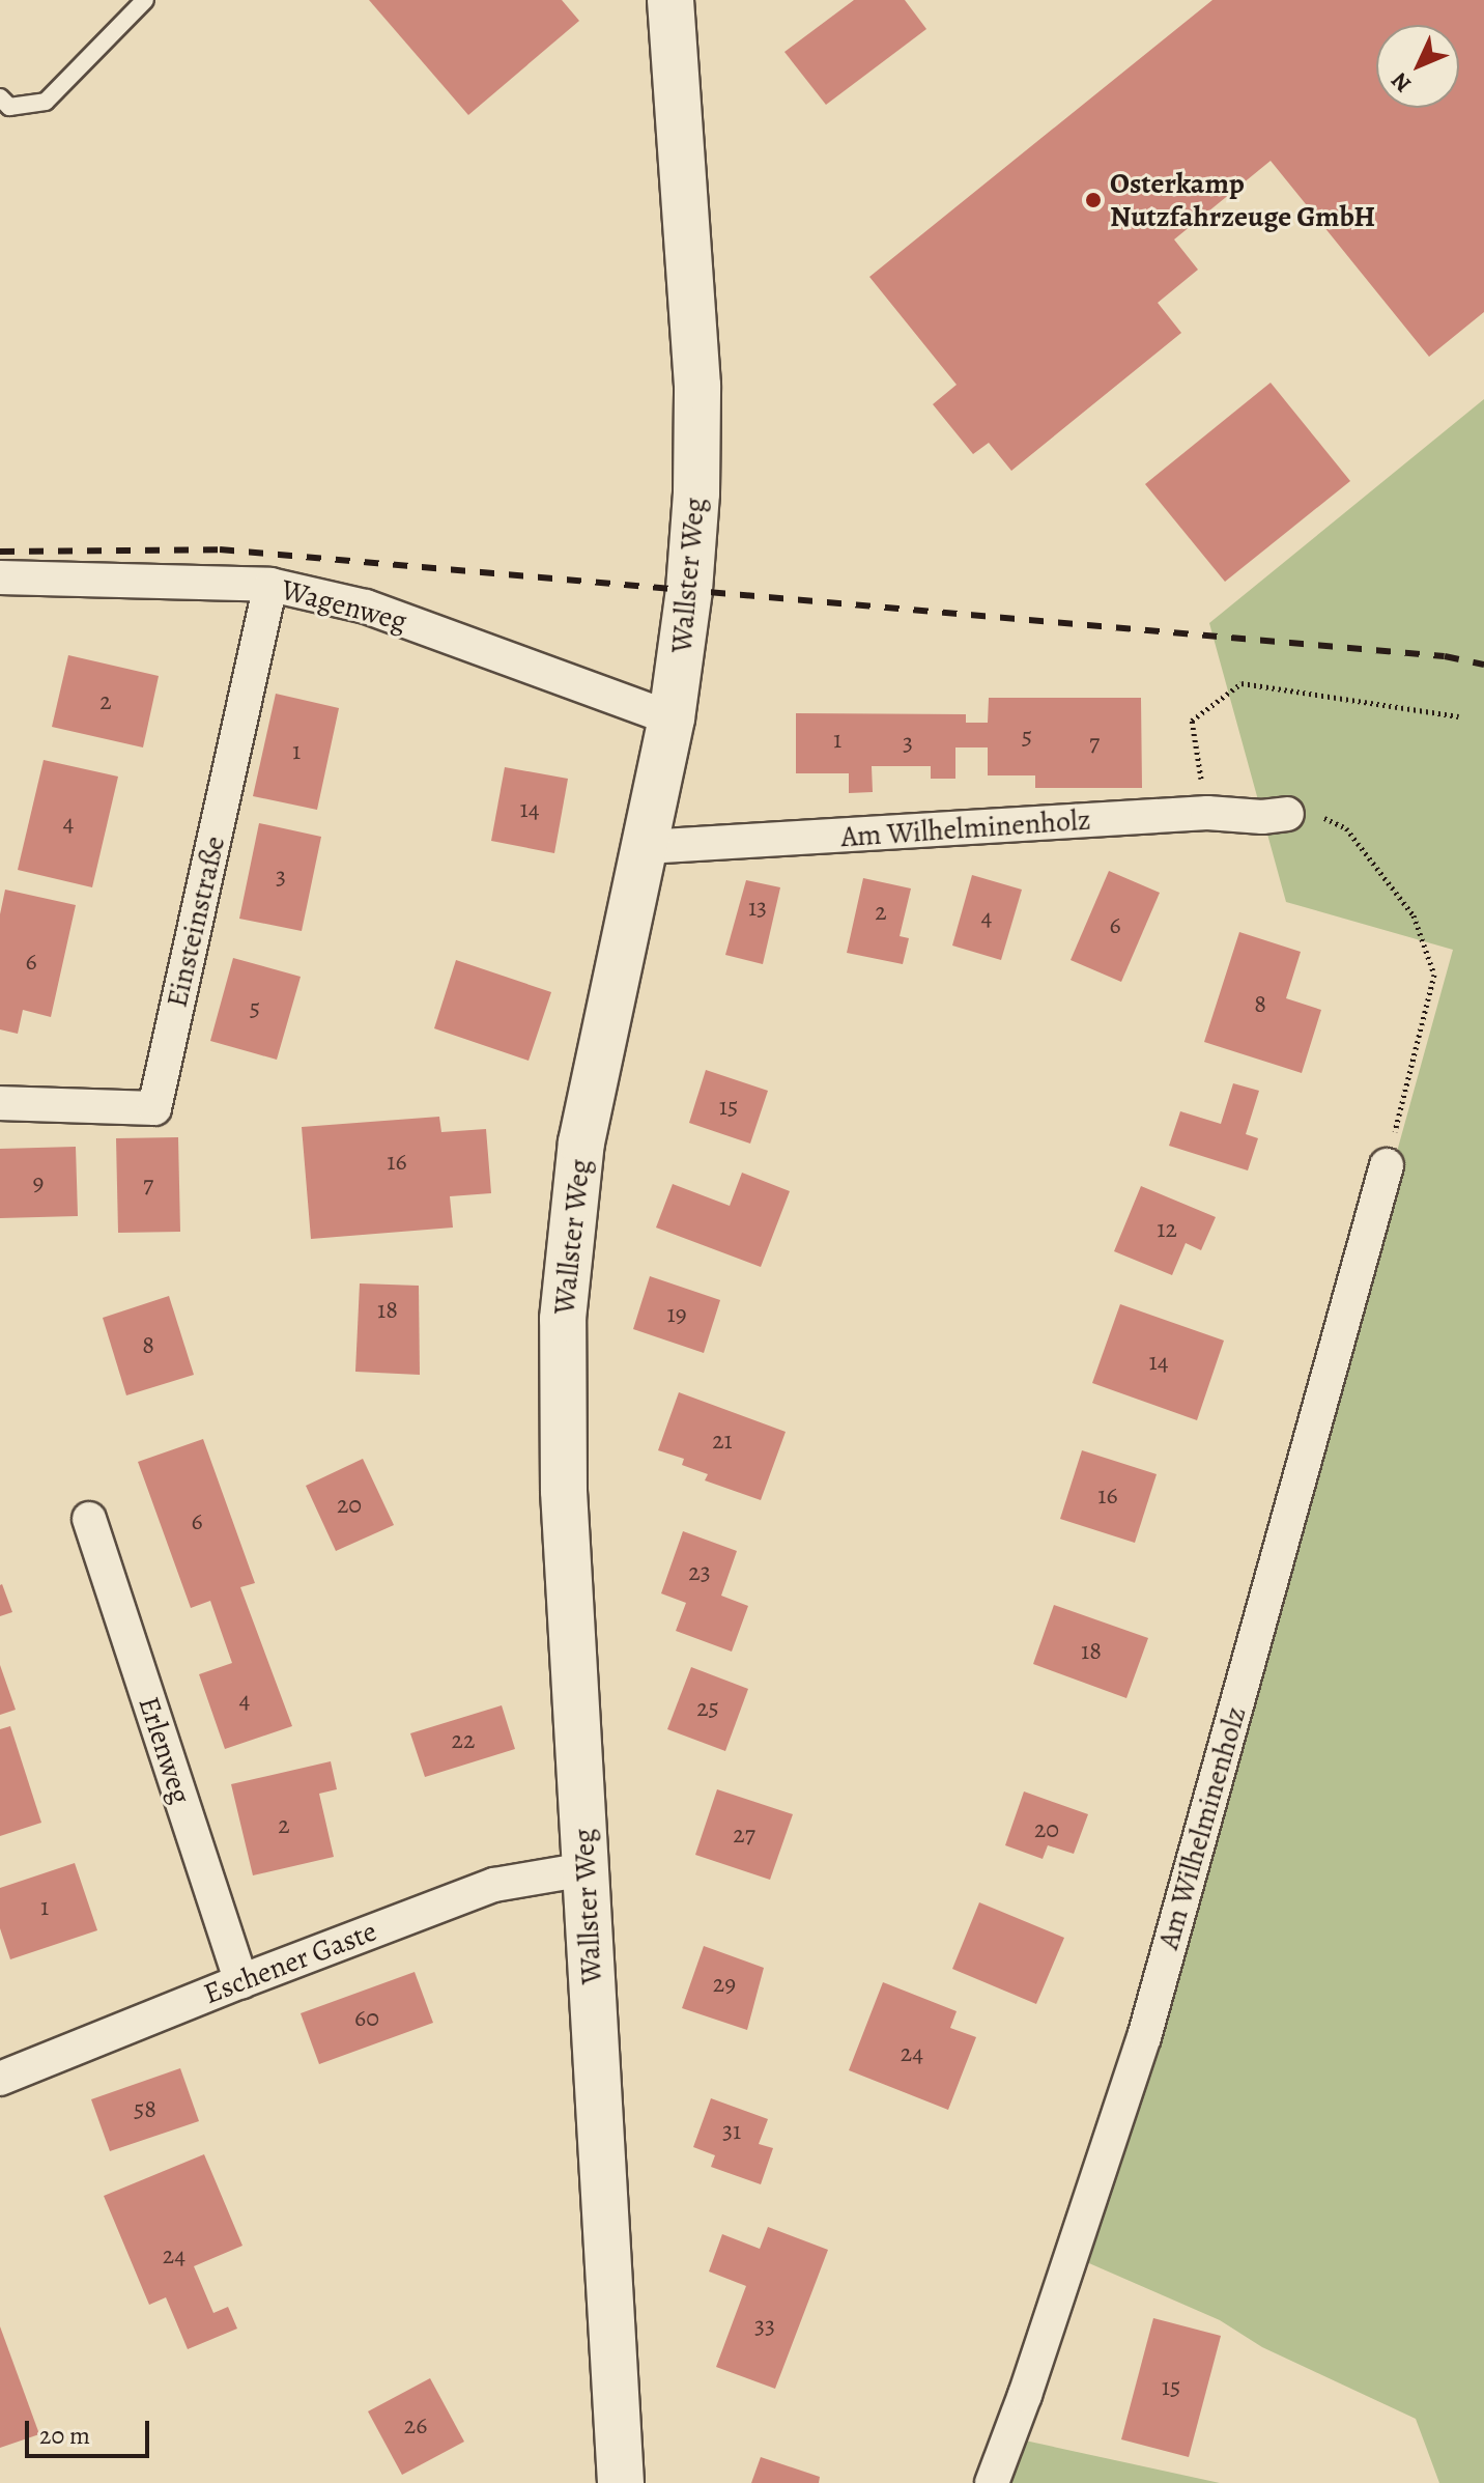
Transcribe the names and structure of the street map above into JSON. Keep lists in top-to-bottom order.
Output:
{
  "streets": {
    "street": [
      "Wallster Weg",
      "Wagenweg",
      "Am Wilhelminenholz",
      "Einsteinstraße",
      "Erlenweg",
      "Eschener Gaste"
    ]
  },
  "crossings": [
    ["Wallster Weg", "Wagenweg"],
    ["Wallster Weg", "Am Wilhelminenholz"],
    ["Wallster Weg", "Eschener Gaste"],
    ["Wagenweg", "Einsteinstraße"],
    ["Erlenweg", "Eschener Gaste"]
  ],
  "places": ["Osterkamp Nutzfahrzeuge GmbH"],
  "house_numbers": [
    "2",
    "5",
    "1",
    "3",
    "7",
    "1",
    "14",
    "4",
    "3",
    "13",
    "2",
    "4",
    "6",
    "6",
    "8",
    "5",
    "15",
    "16",
    "9",
    "7",
    "12",
    "18",
    "19",
    "8",
    "14",
    "21",
    "16",
    "20",
    "6",
    "23",
    "18",
    "4",
    "25",
    "22",
    "2",
    "20",
    "27",
    "1",
    "29",
    "60",
    "24",
    "58",
    "31",
    "24",
    "33",
    "15",
    "26"
  ],
  "scale_bar": "20 m",
  "north": "bottom left"
}
